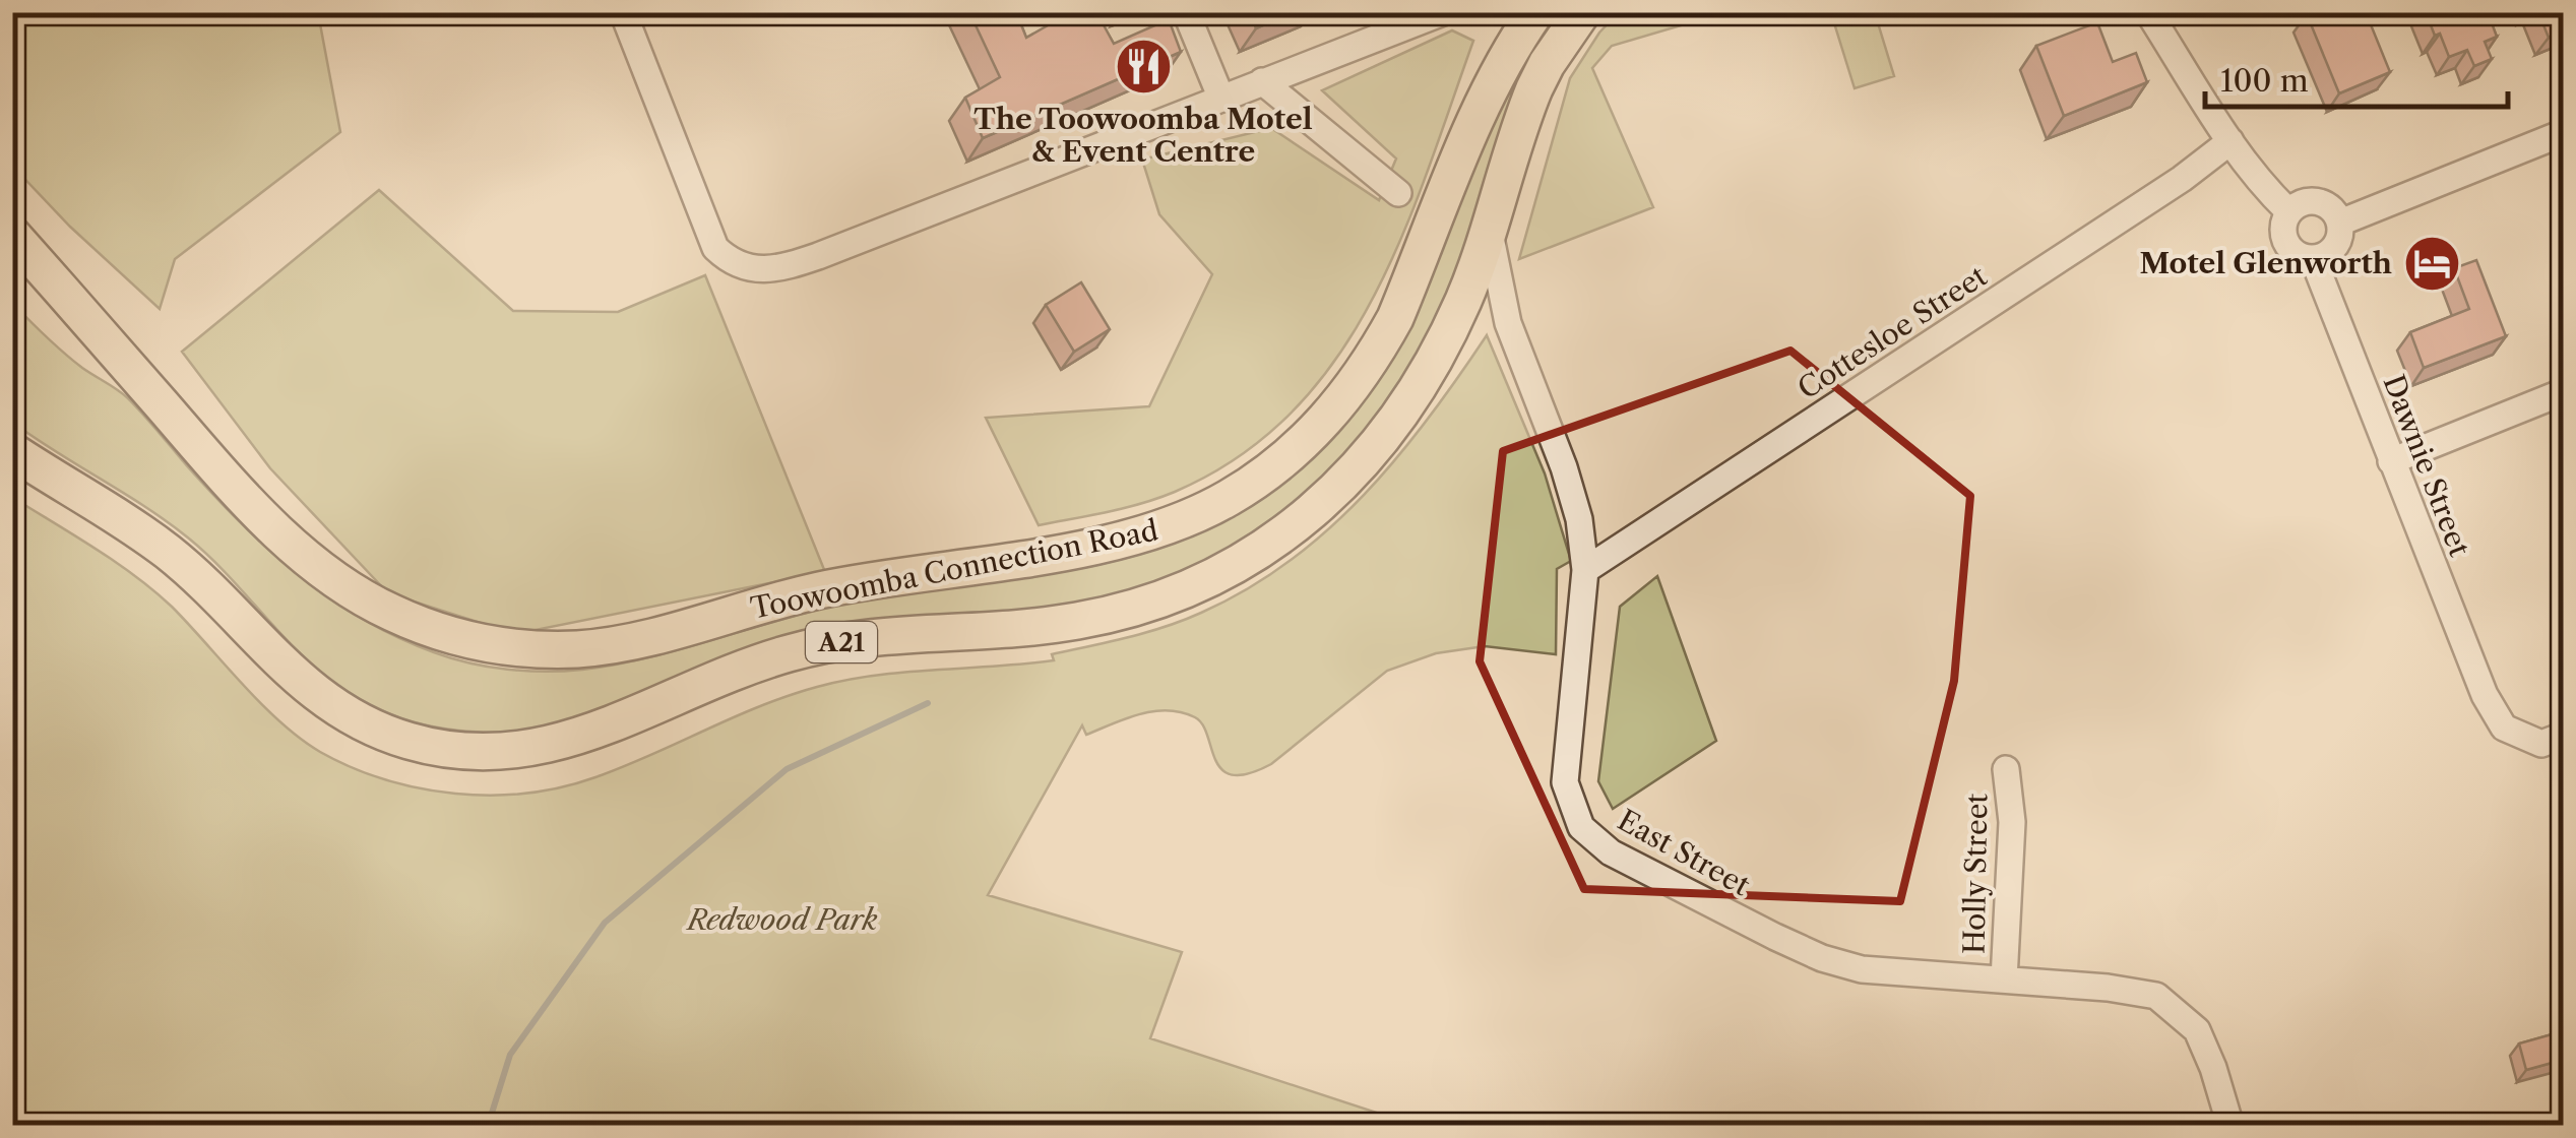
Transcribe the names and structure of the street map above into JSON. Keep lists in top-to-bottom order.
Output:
{
  "streets": {
    "highway": ["Toowoomba Connection Road", "A21"],
    "street": [
      "Cottesloe Street",
      "Dawnie Street",
      "East Street",
      "Holly Street"
    ]
  },
  "crossings": [
    ["Cottesloe Street", "East Street"],
    ["Toowoomba Connection Road", "East Street"],
    ["East Street", "Holly Street"]
  ],
  "parks": ["Redwood Park"],
  "places": {
    "restaurant": ["The Toowoomba Motel & Event Centre"],
    "hotel": ["Motel Glenworth"]
  },
  "scale_bar": "100 m"
}
